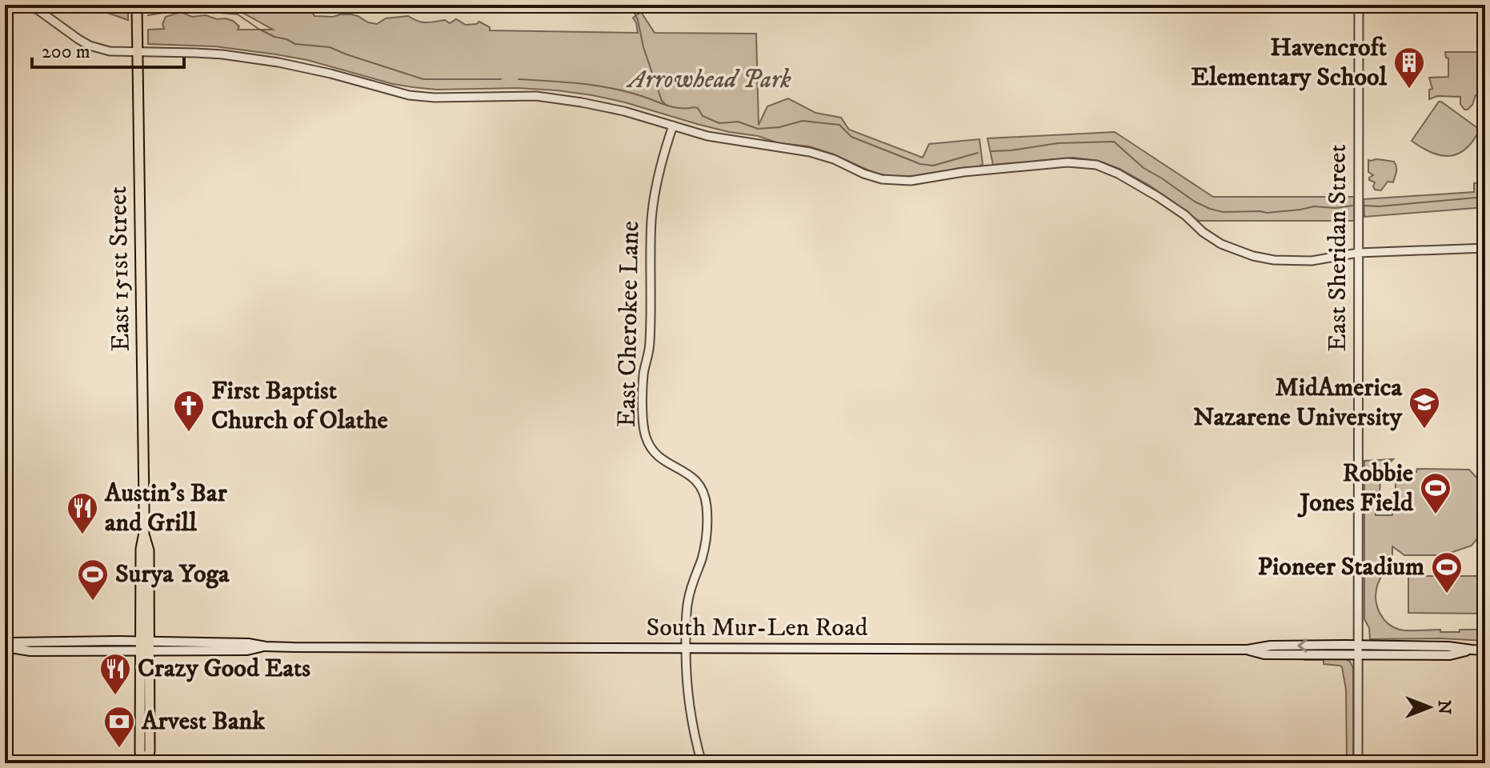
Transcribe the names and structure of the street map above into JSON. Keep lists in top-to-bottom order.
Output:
{
  "streets": {
    "main road": ["East 151st Street", "South Mur-Len Road"],
    "street": ["East Sheridan Street", "East Cherokee Lane"]
  },
  "crossings": [
    ["East Sheridan Street", "South Mur-Len Road"],
    ["East 151st Street", "South Mur-Len Road"],
    ["East Cherokee Lane", "South Mur-Len Road"]
  ],
  "parks": ["Arrowhead Park"],
  "places": {
    "building": ["Havencroft Elementary School"],
    "school or university": ["MidAmerica Nazarene University"],
    "church": ["First Baptist Church of Olathe"],
    "sports": ["Robbie Jones Field", "Pioneer Stadium", "Surya Yoga"],
    "restaurant": ["Austin's Bar and Grill", "Crazy Good Eats"],
    "bank": ["Arvest Bank"]
  },
  "scale_bar": "200 m",
  "north": "right"
}
